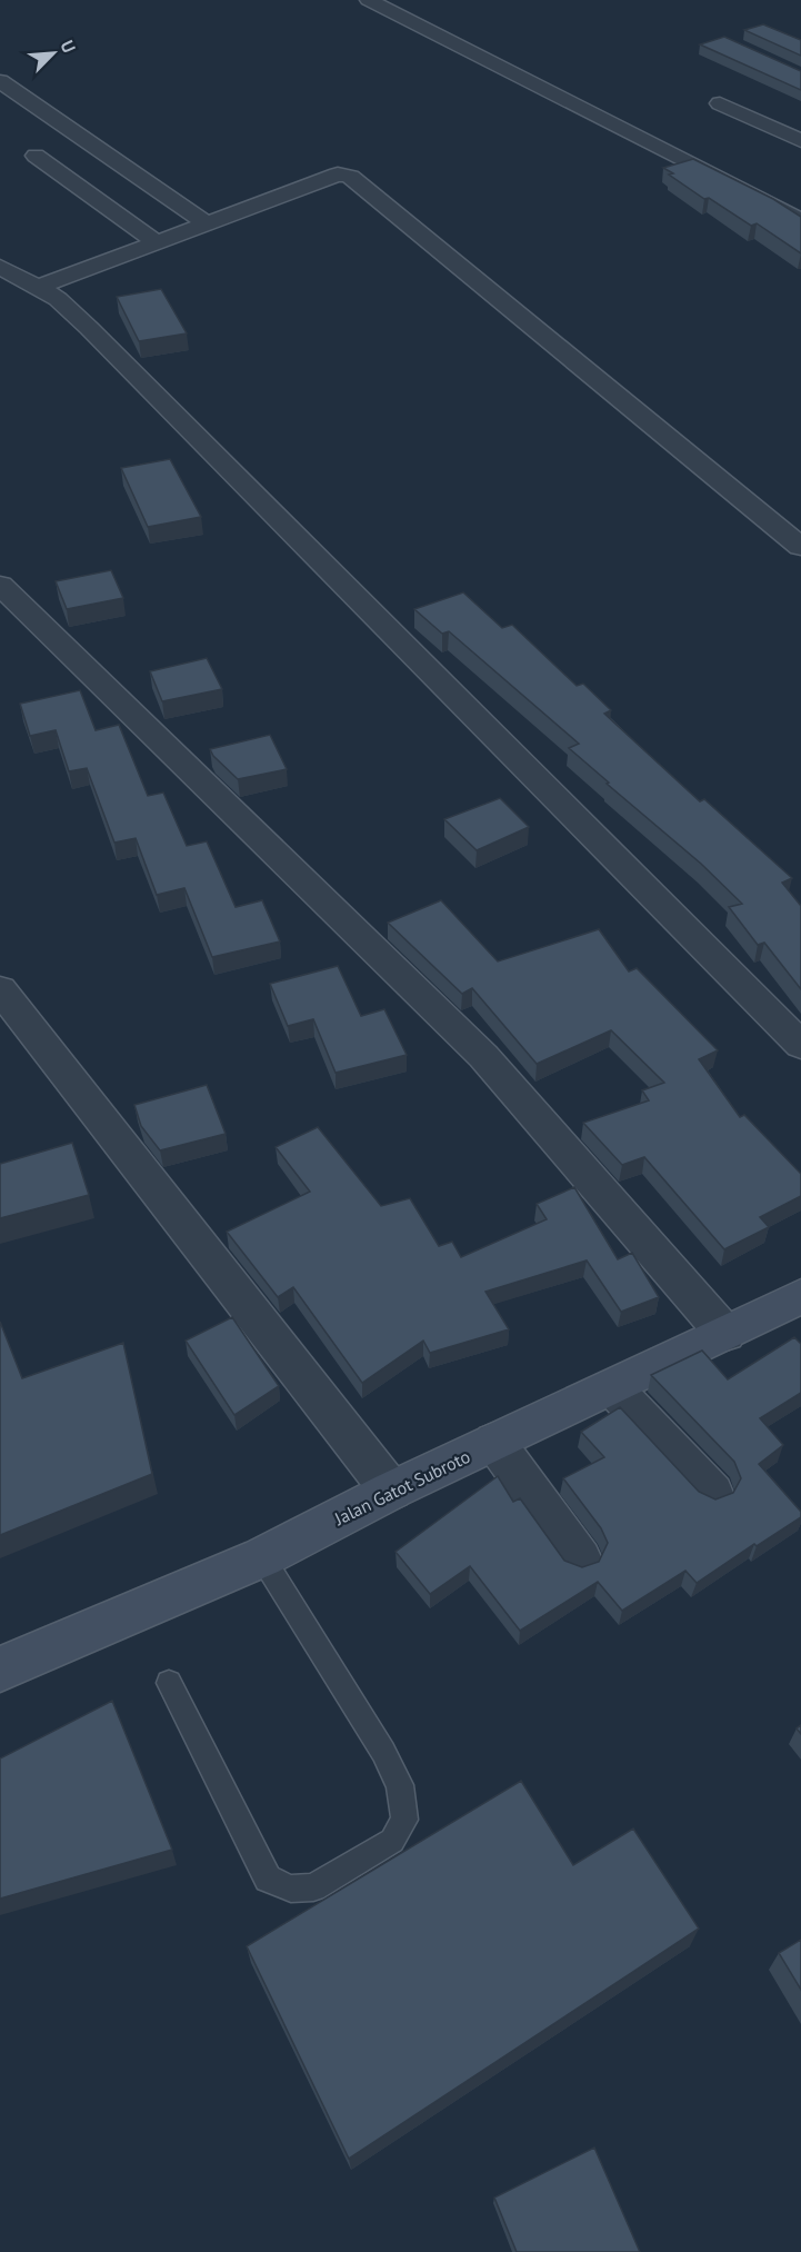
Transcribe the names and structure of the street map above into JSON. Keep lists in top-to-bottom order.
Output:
{
  "streets": {
    "street": ["Jalan Gatot Subroto"]
  },
  "north": "top right"
}
